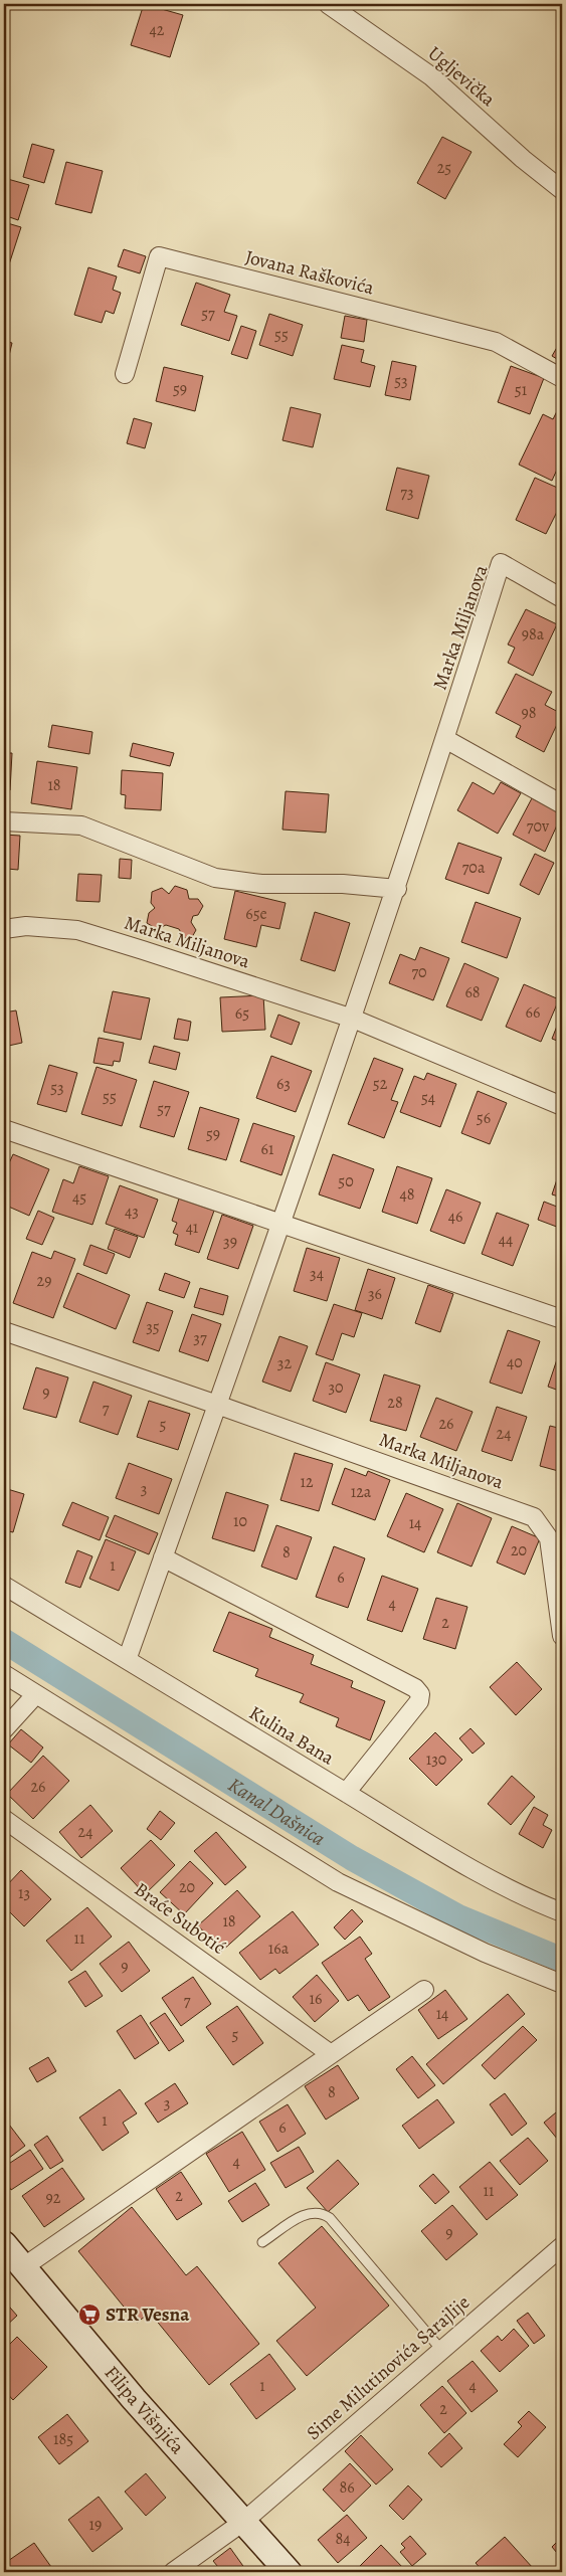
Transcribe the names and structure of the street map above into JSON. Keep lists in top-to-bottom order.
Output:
{
  "streets": {
    "main road": ["Filipa Višnjića"],
    "street": [
      "Ugljevička",
      "Jovana Raškovića",
      "Marka Miljanova",
      "Kulina Bana",
      "Braće Subotić",
      "Sime Milutinovića Sarajlije"
    ]
  },
  "crossings": [
    ["Marka Miljanova", "Kulina Bana"],
    ["Sime Milutinovića Sarajlije", "Filipa Višnjića"]
  ],
  "water": ["Kanal Dašnica"],
  "places": {
    "supermarket": ["STR Vesna"]
  },
  "house_numbers": [
    "42",
    "25",
    "57",
    "55",
    "53",
    "59",
    "51",
    "73",
    "98a",
    "98",
    "18",
    "70v",
    "70a",
    "65e",
    "70",
    "68",
    "66",
    "65",
    "63",
    "52",
    "53",
    "55",
    "54",
    "57",
    "56",
    "59",
    "61",
    "50",
    "48",
    "45",
    "43",
    "46",
    "41",
    "44",
    "39",
    "34",
    "29",
    "36",
    "35",
    "37",
    "40",
    "32",
    "30",
    "9",
    "28",
    "7",
    "26",
    "5",
    "24",
    "12",
    "3",
    "12a",
    "10",
    "14",
    "20",
    "8",
    "1",
    "6",
    "4",
    "2",
    "130",
    "26",
    "24",
    "20",
    "13",
    "18",
    "11",
    "16a",
    "9",
    "16",
    "7",
    "14",
    "5",
    "8",
    "3",
    "1",
    "6",
    "4",
    "11",
    "2",
    "92",
    "9",
    "1",
    "4",
    "2",
    "185",
    "86",
    "19",
    "84"
  ]
}
